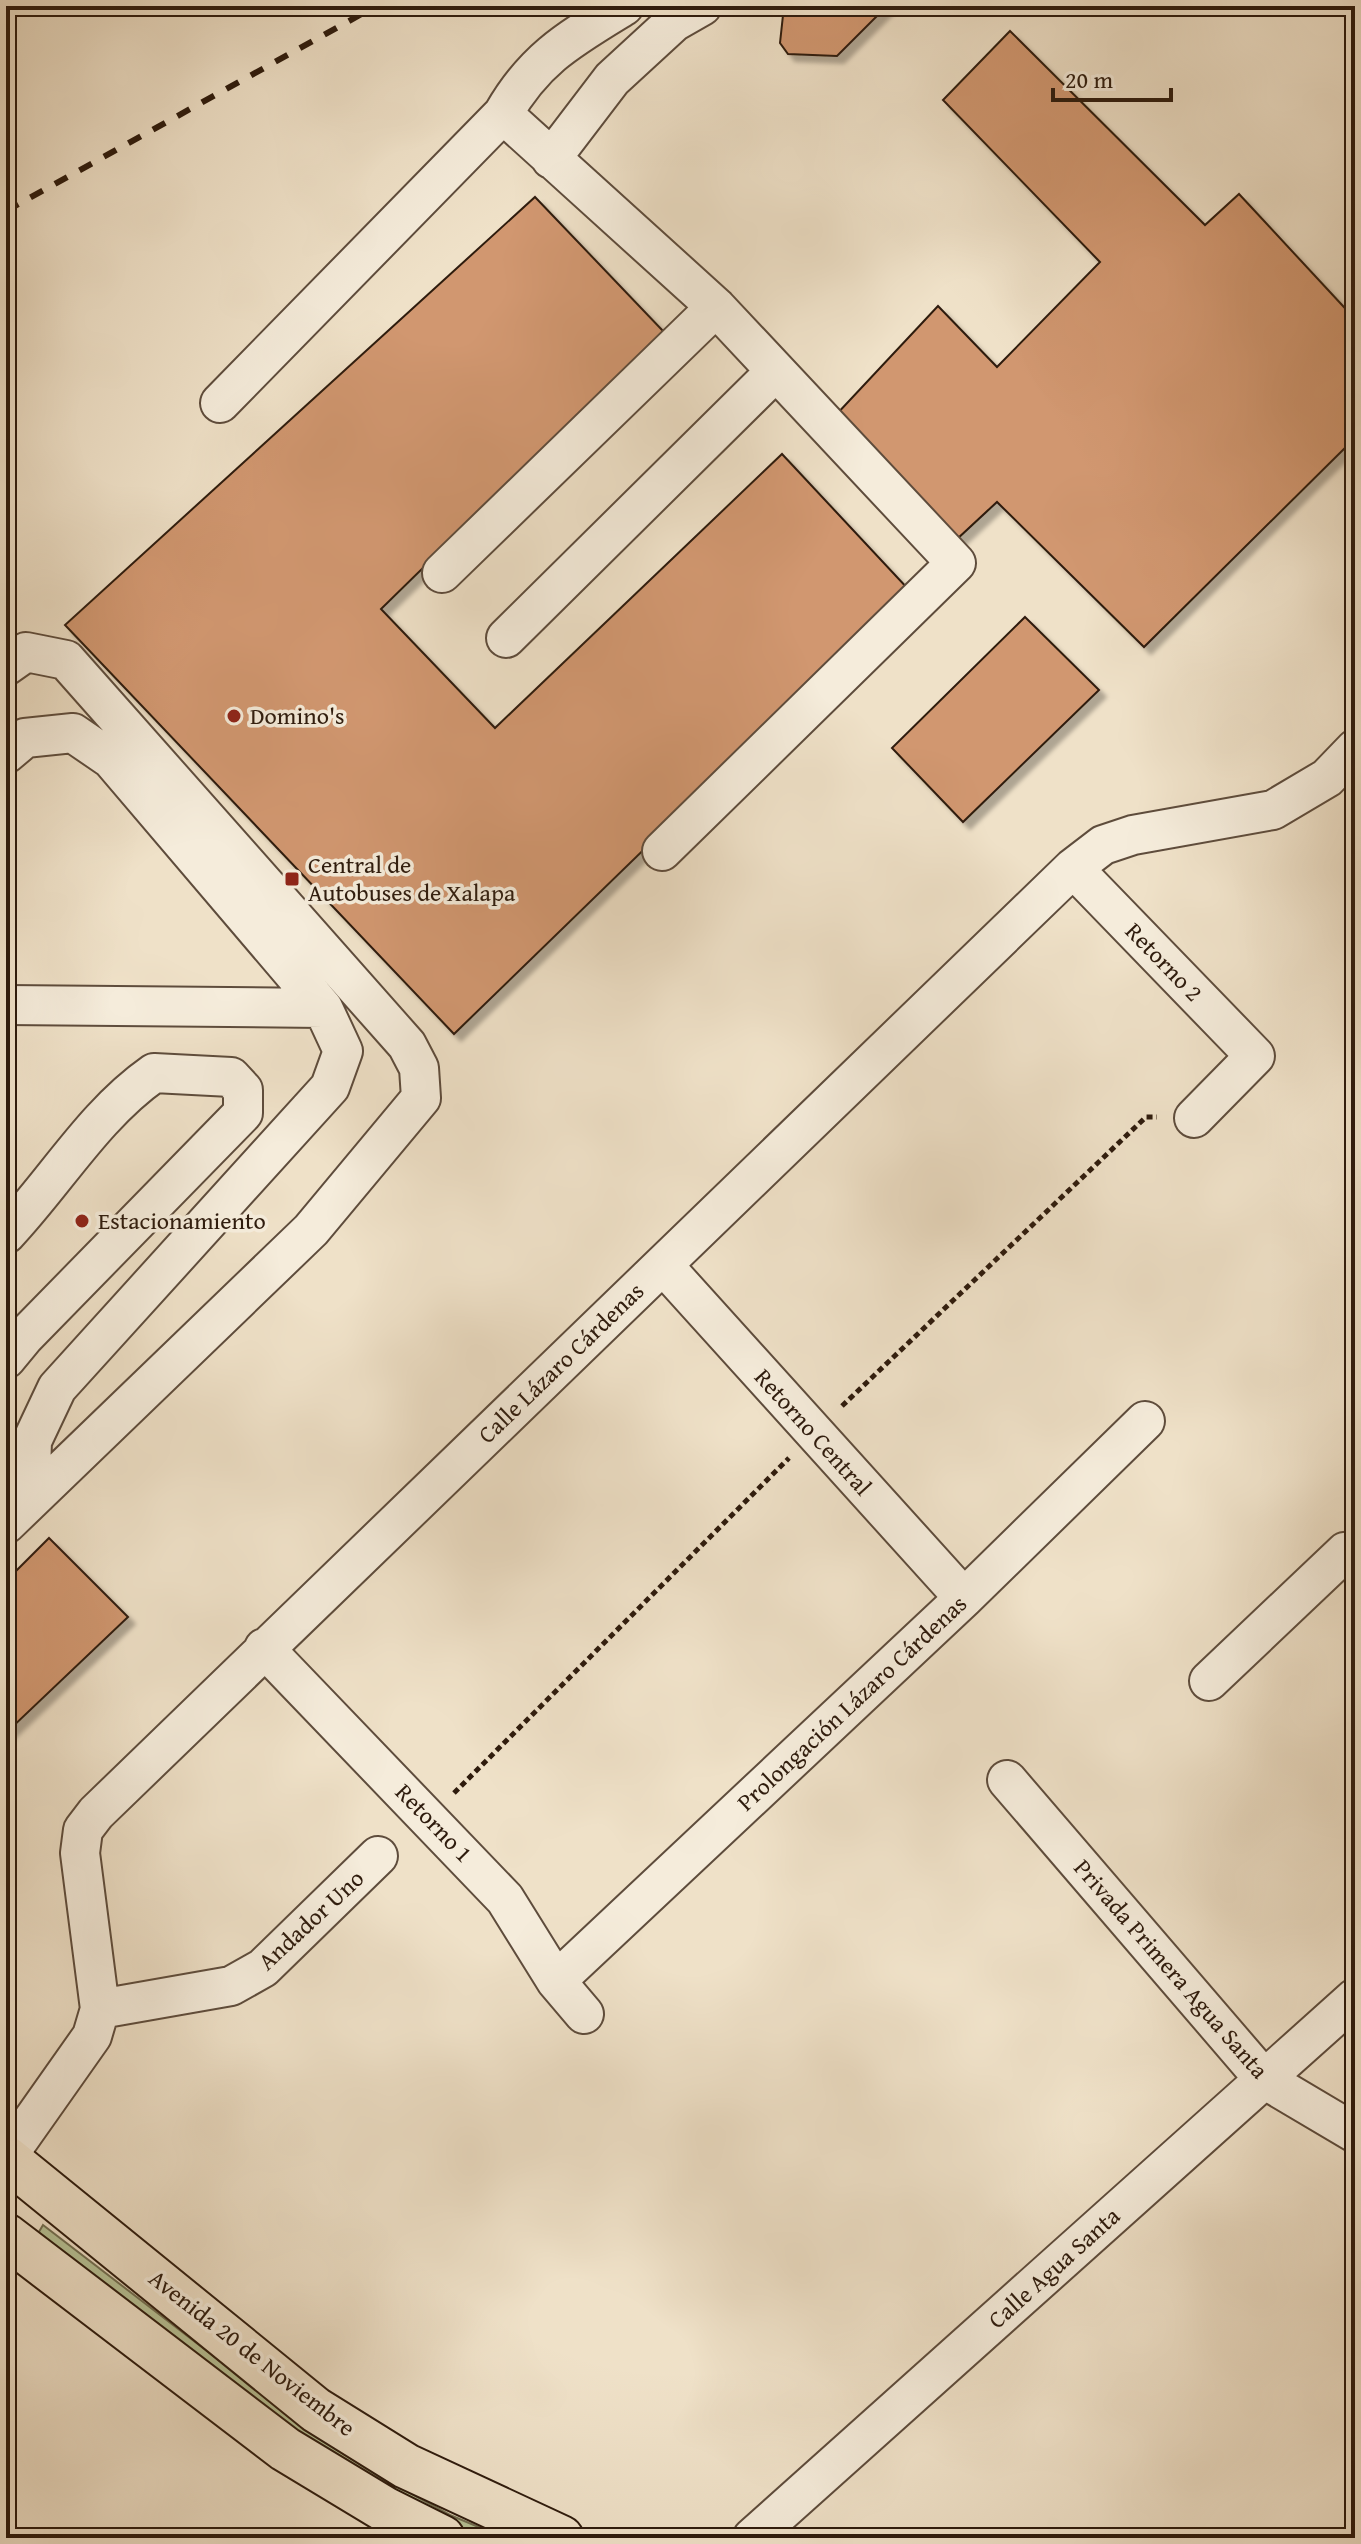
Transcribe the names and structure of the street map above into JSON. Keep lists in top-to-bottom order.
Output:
{
  "streets": {
    "main road": ["Avenida 20 de Noviembre"],
    "street": [
      "Retorno 2",
      "Calle Lázaro Cárdenas",
      "Retorno Central",
      "Prolongación Lázaro Cárdenas",
      "Retorno 1",
      "Andador Uno",
      "Privada Primera Agua Santa",
      "Calle Agua Santa"
    ]
  },
  "crossings": [
    ["Retorno 2", "Calle Lázaro Cárdenas"],
    ["Calle Lázaro Cárdenas", "Retorno Central"],
    ["Calle Lázaro Cárdenas", "Retorno 1"],
    ["Calle Lázaro Cárdenas", "Andador Uno"],
    ["Calle Lázaro Cárdenas", "Avenida 20 de Noviembre"],
    ["Retorno Central", "Prolongación Lázaro Cárdenas"],
    ["Prolongación Lázaro Cárdenas", "Retorno 1"],
    ["Privada Primera Agua Santa", "Calle Agua Santa"]
  ],
  "places": {
    "other": ["Domino's", "Estacionamiento"],
    "transit": ["Central de Autobuses de Xalapa"]
  },
  "scale_bar": "20 m"
}
